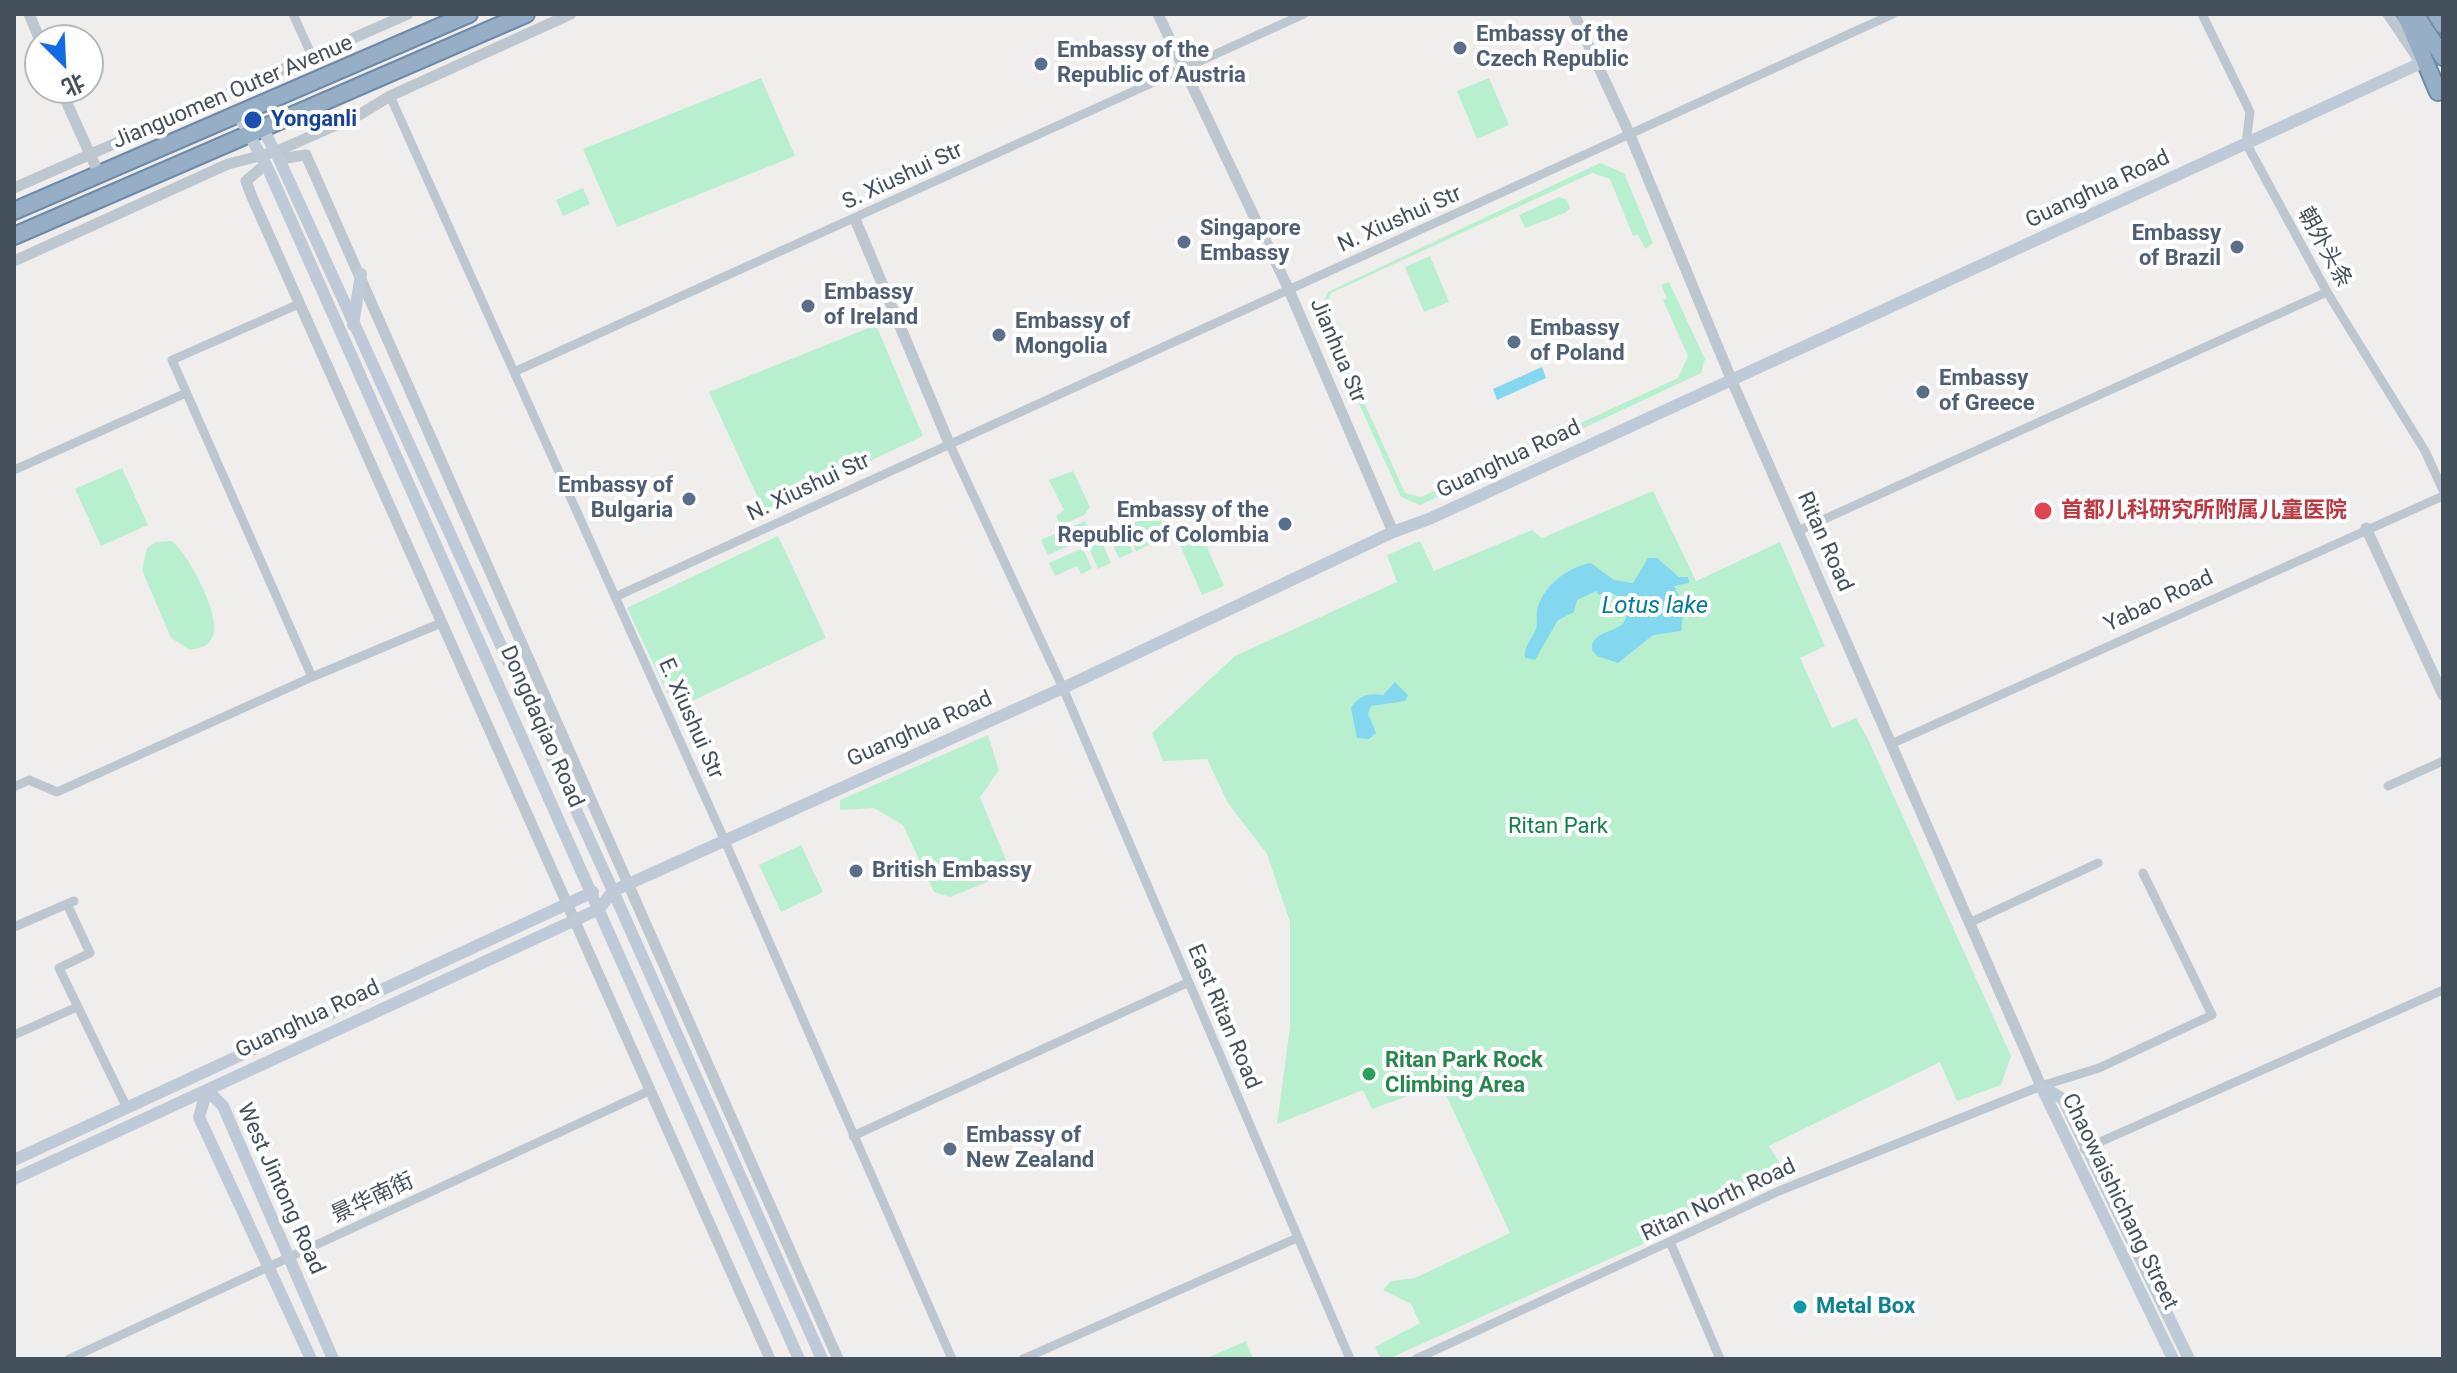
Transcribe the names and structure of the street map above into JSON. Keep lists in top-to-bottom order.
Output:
{
  "streets": {
    "highway": ["Jianguomen Outer Avenue"],
    "main road": [
      "Guanghua Road",
      "Dongdaqiao Road",
      "West Jintong Road",
      "Chaowaishichang Street"
    ],
    "street": [
      "S. Xiushui Str",
      "N. Xiushui Str",
      "朝外头条",
      "Jianhua Str",
      "Ritan Road",
      "Yabao Road",
      "E. Xiushui Str",
      "East Ritan Road",
      "景华南街",
      "Ritan North Road"
    ]
  },
  "crossings": [
    ["Jianguomen Outer Avenue", "Dongdaqiao Road"],
    ["S. Xiushui Str", "Jianhua Str"],
    ["S. Xiushui Str", "E. Xiushui Str"],
    ["Guanghua Road", "朝外头条"],
    ["Guanghua Road", "Jianhua Str"],
    ["Guanghua Road", "Ritan Road"],
    ["Guanghua Road", "E. Xiushui Str"],
    ["Guanghua Road", "Dongdaqiao Road"],
    ["Guanghua Road", "East Ritan Road"],
    ["Guanghua Road", "West Jintong Road"],
    ["N. Xiushui Str", "Jianhua Str"],
    ["N. Xiushui Str", "Ritan Road"],
    ["N. Xiushui Str", "E. Xiushui Str"],
    ["N. Xiushui Str", "East Ritan Road"],
    ["Ritan Road", "Yabao Road"],
    ["Ritan Road", "Ritan North Road"],
    ["Ritan Road", "Chaowaishichang Street"],
    ["West Jintong Road", "景华南街"],
    ["Ritan North Road", "Chaowaishichang Street"]
  ],
  "water": ["Lotus lake"],
  "parks": ["Ritan Park"],
  "places": [
    "Embassy of the Czech Republic",
    "Embassy of the Republic of Austria",
    "Yonganli",
    "Singapore Embassy",
    "Embassy of Brazil",
    "Embassy of Ireland",
    "Embassy of Mongolia",
    "Embassy of Poland",
    "Embassy of Greece",
    "Embassy of Bulgaria",
    "首都儿科研究所附属儿童医院",
    "Embassy of the Republic of Colombia",
    "British Embassy",
    "Ritan Park Rock Climbing Area",
    "Embassy of New Zealand",
    "Metal Box"
  ],
  "north": "bottom right"
}
